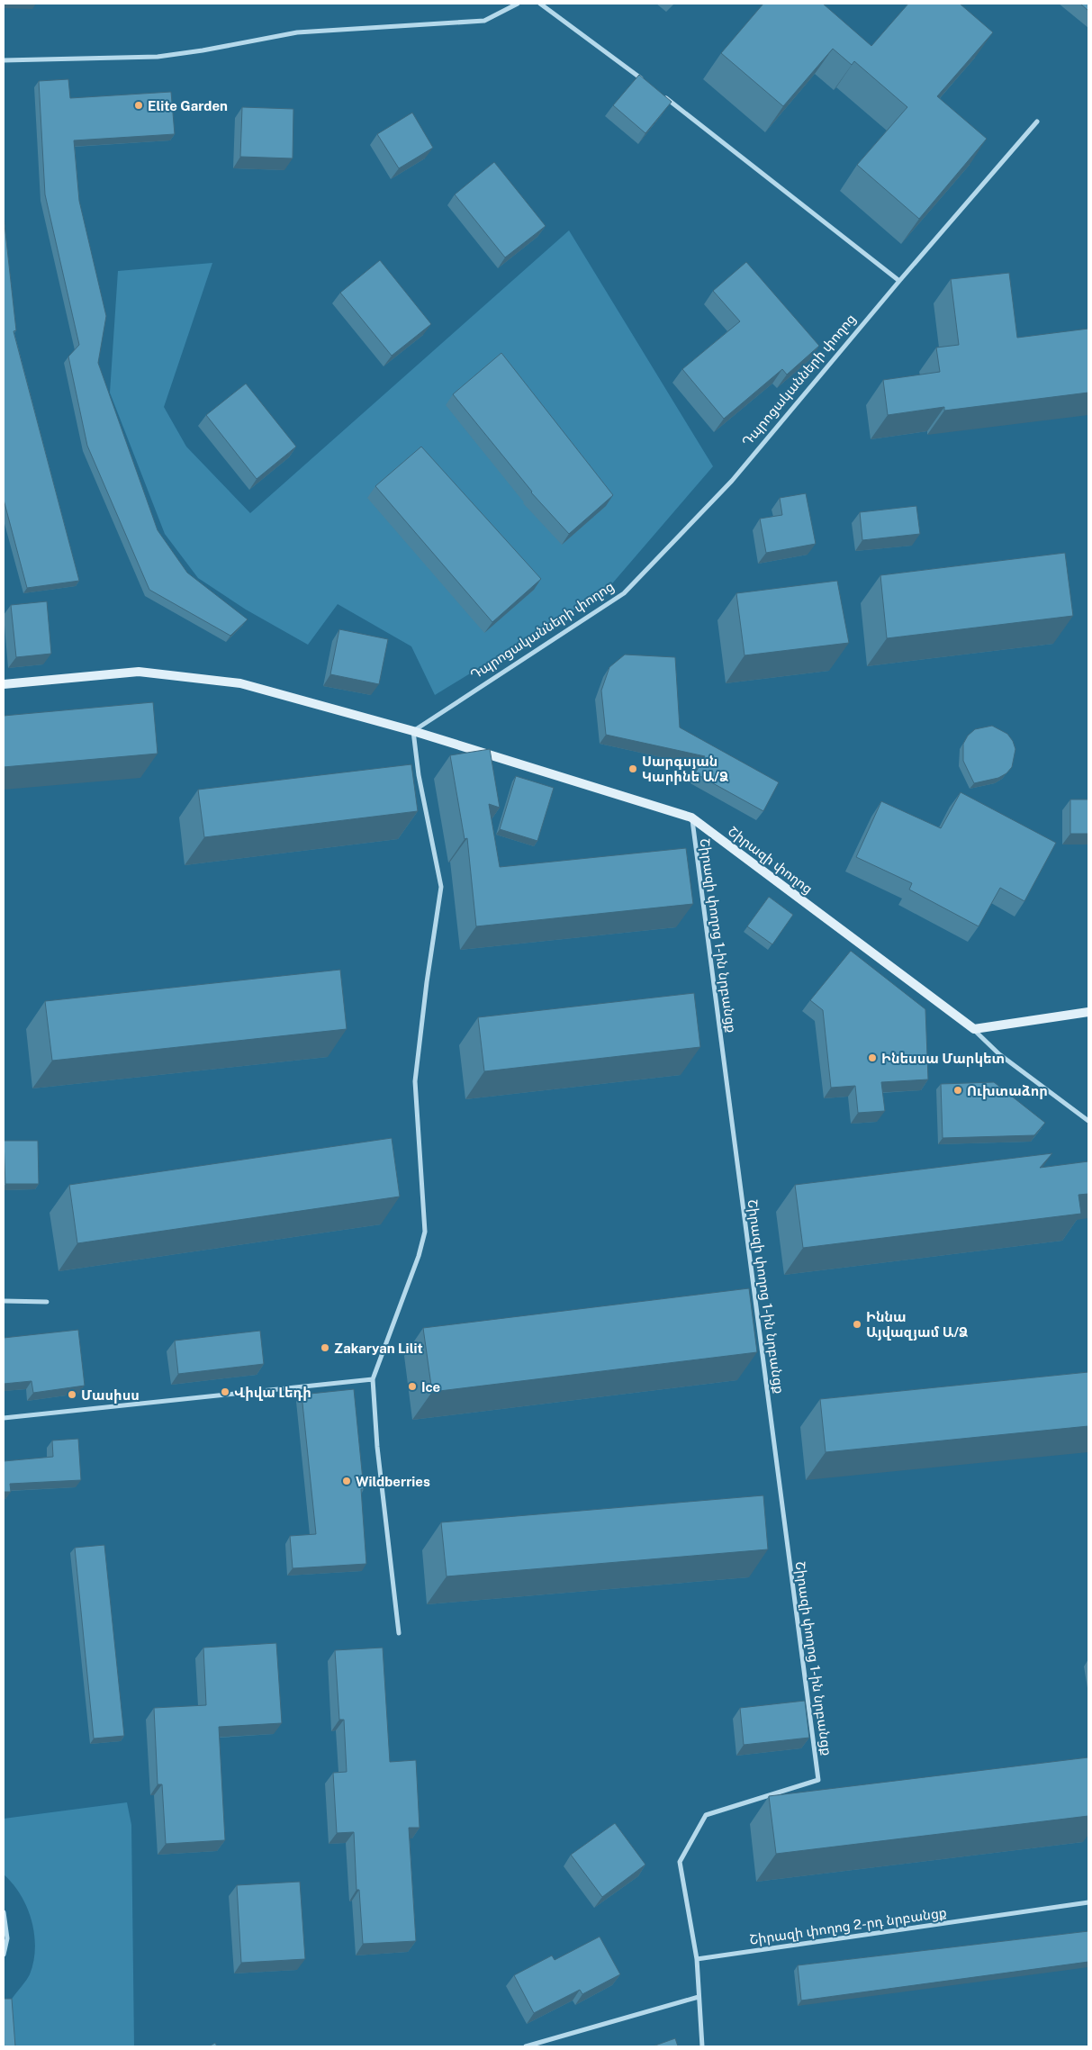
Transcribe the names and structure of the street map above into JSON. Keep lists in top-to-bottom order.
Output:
{
  "streets": {
    "street": [
      "Դպրոցականների փողոց",
      "Շիրազի փողոց",
      "Շիրազի փողոց 1-ին նրբանցք",
      "Շիրազի փողոց 2-րդ նրբանցք"
    ]
  },
  "crossings": [
    ["Դպրոցականների փողոց", "Շիրազի փողոց"],
    ["Շիրազի փողոց", "Շիրազի փողոց 1-ին նրբանցք"],
    ["Շիրազի փողոց 1-ին նրբանցք", "Շիրազի փողոց 2-րդ նրբանցք"]
  ],
  "places": [
    "Elite Garden",
    "Սարգսյան Կարինե Ա/Ձ",
    "Ինեսսա Մարկետ",
    "Ուխտաձոր",
    "Իննա Այվազյամ Ա/Ձ",
    "Zakaryan Lilit",
    "Ice",
    "Վիվա Լեդի",
    "Մասիսս",
    "Wildberries"
  ]
}
